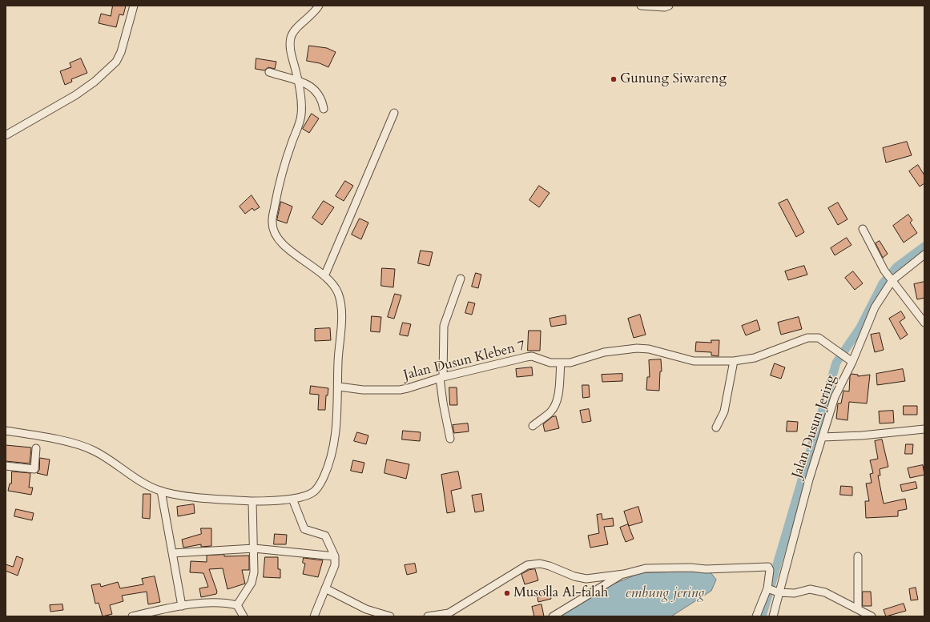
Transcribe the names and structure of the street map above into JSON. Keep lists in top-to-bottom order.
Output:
{
  "streets": {
    "street": ["Jalan Dusun Kleben 7", "Jalan Dusun Jering"]
  },
  "crossings": [
    ["Jalan Dusun Kleben 7", "Jalan Dusun Jering"]
  ],
  "water": ["embung jering"],
  "places": ["Gunung Siwareng", "Musolla Al-falah"]
}
